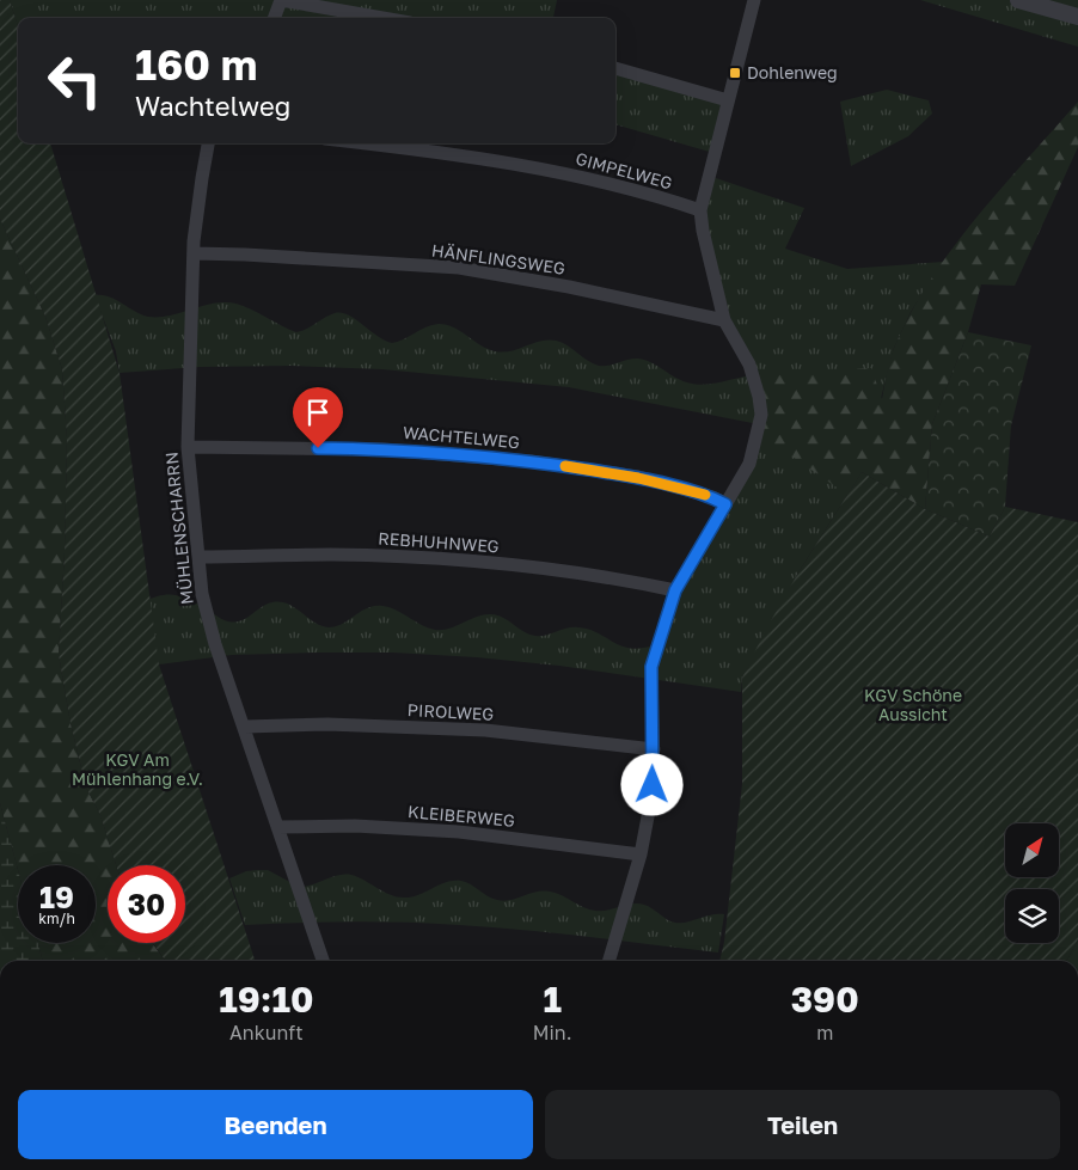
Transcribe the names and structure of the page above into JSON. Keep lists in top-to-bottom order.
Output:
{
  "streets": {
    "street": [
      "GIMPELWEG",
      "HÄNFLINGSWEG",
      "WACHTELWEG",
      "MÜHLENSCHARRN",
      "REBHUHNWEG",
      "PIROLWEG",
      "KLEIBERWEG"
    ]
  },
  "crossings": [
    ["HÄNFLINGSWEG", "MÜHLENSCHARRN"],
    ["WACHTELWEG", "MÜHLENSCHARRN"],
    ["MÜHLENSCHARRN", "REBHUHNWEG"],
    ["MÜHLENSCHARRN", "PIROLWEG"],
    ["MÜHLENSCHARRN", "KLEIBERWEG"]
  ],
  "parks": ["KGV Schöne Aussicht", "KGV Am Mühlenhang e.V."],
  "places": {
    "transit": ["Dohlenweg"]
  },
  "north": "top right",
  "page": {
    "turn": ["160 m", "Wachtelweg"],
    "speed": "19 km/h",
    "limit": "30",
    "eta": [
      "19:10",
      "Ankunft",
      "1",
      "Min.",
      "390",
      "m"
    ],
    "buttons": ["Beenden", "Teilen"]
  }
}
